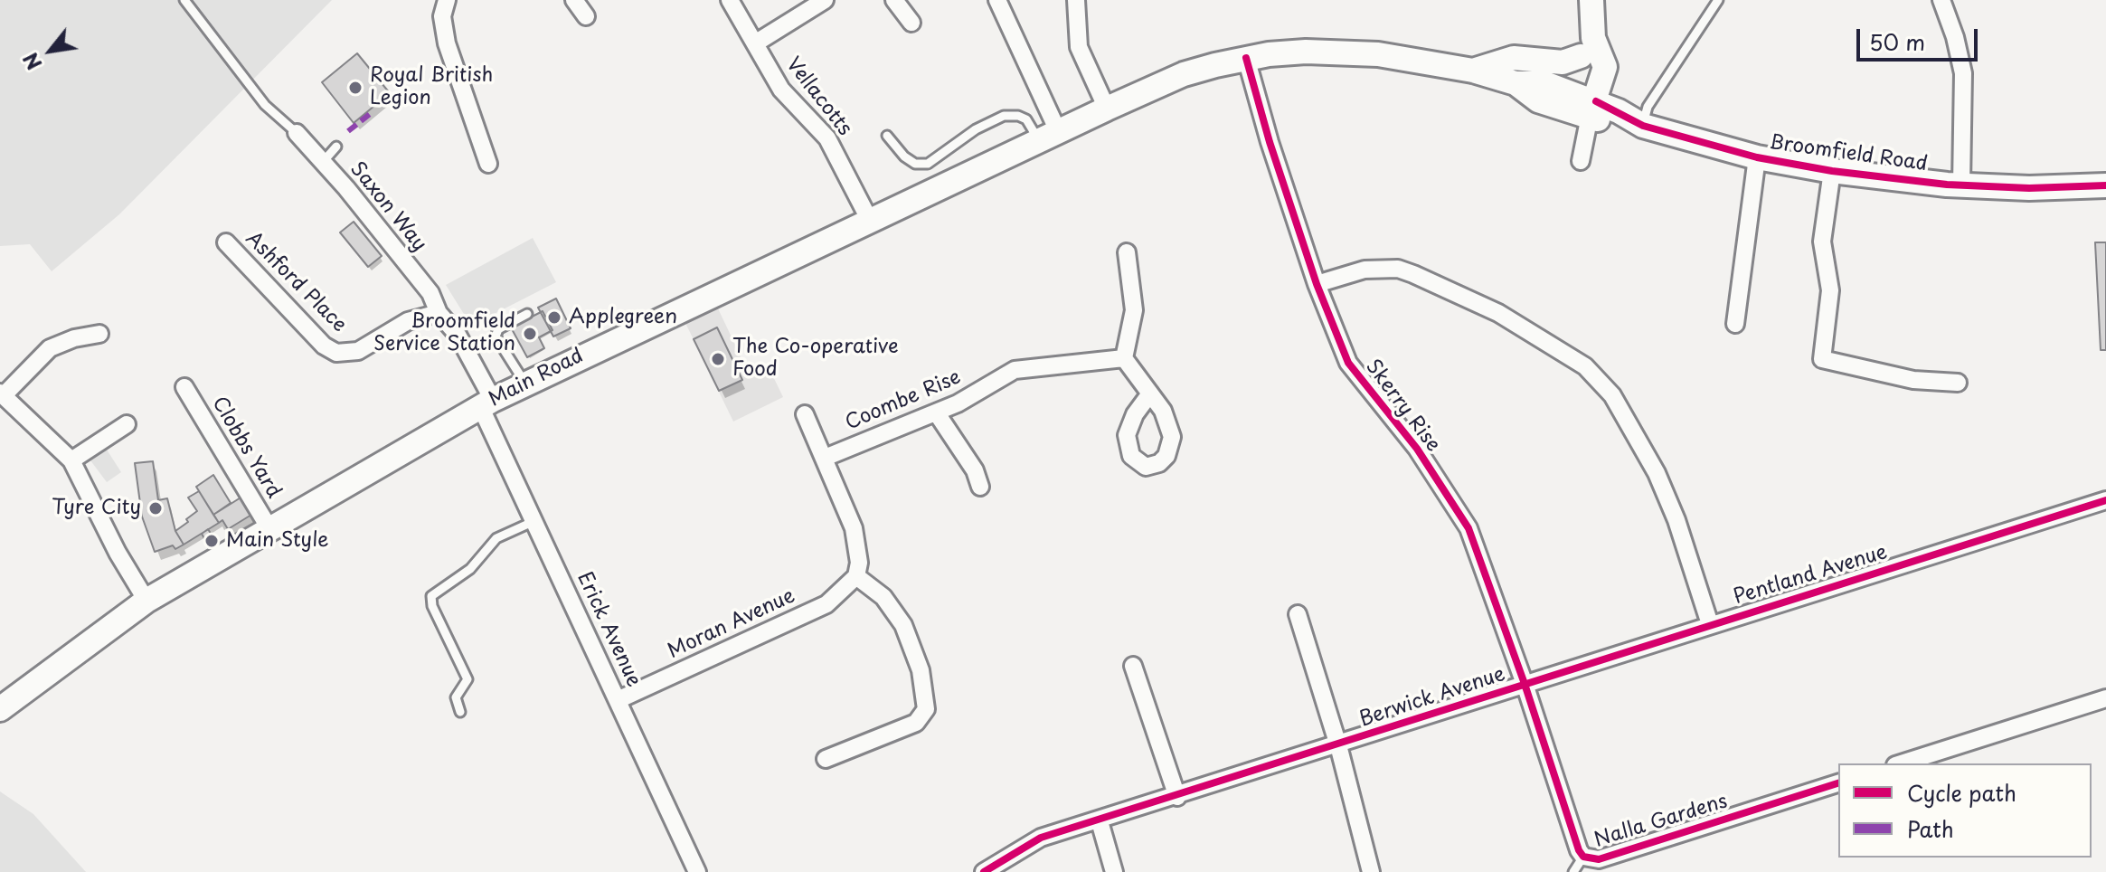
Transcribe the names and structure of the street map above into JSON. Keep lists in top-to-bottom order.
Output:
{
  "streets": {
    "main road": ["Broomfield Road", "Main Road"],
    "street": [
      "Vellacotts",
      "Saxon Way",
      "Ashford Place",
      "Coombe Rise",
      "Skerry Rise",
      "Clobbs Yard",
      "Pentland Avenue",
      "Moran Avenue",
      "Erick Avenue",
      "Berwick Avenue",
      "Nalla Gardens"
    ]
  },
  "crossings": [
    ["Vellacotts", "Main Road"],
    ["Broomfield Road", "Main Road"],
    ["Broomfield Road", "Skerry Rise"],
    ["Saxon Way", "Ashford Place"],
    ["Main Road", "Clobbs Yard"],
    ["Main Road", "Erick Avenue"],
    ["Skerry Rise", "Pentland Avenue"],
    ["Skerry Rise", "Berwick Avenue"],
    ["Skerry Rise", "Nalla Gardens"],
    ["Pentland Avenue", "Berwick Avenue"],
    ["Pentland Avenue", "Nalla Gardens"],
    ["Moran Avenue", "Erick Avenue"],
    ["Berwick Avenue", "Nalla Gardens"]
  ],
  "places": [
    "Royal British Legion",
    "Applegreen",
    "Broomfield Service Station",
    "The Co-operative Food",
    "Tyre City",
    "Main Style"
  ],
  "legend": ["Cycle path", "Path"],
  "scale_bar": "50 m",
  "north": "bottom left"
}
